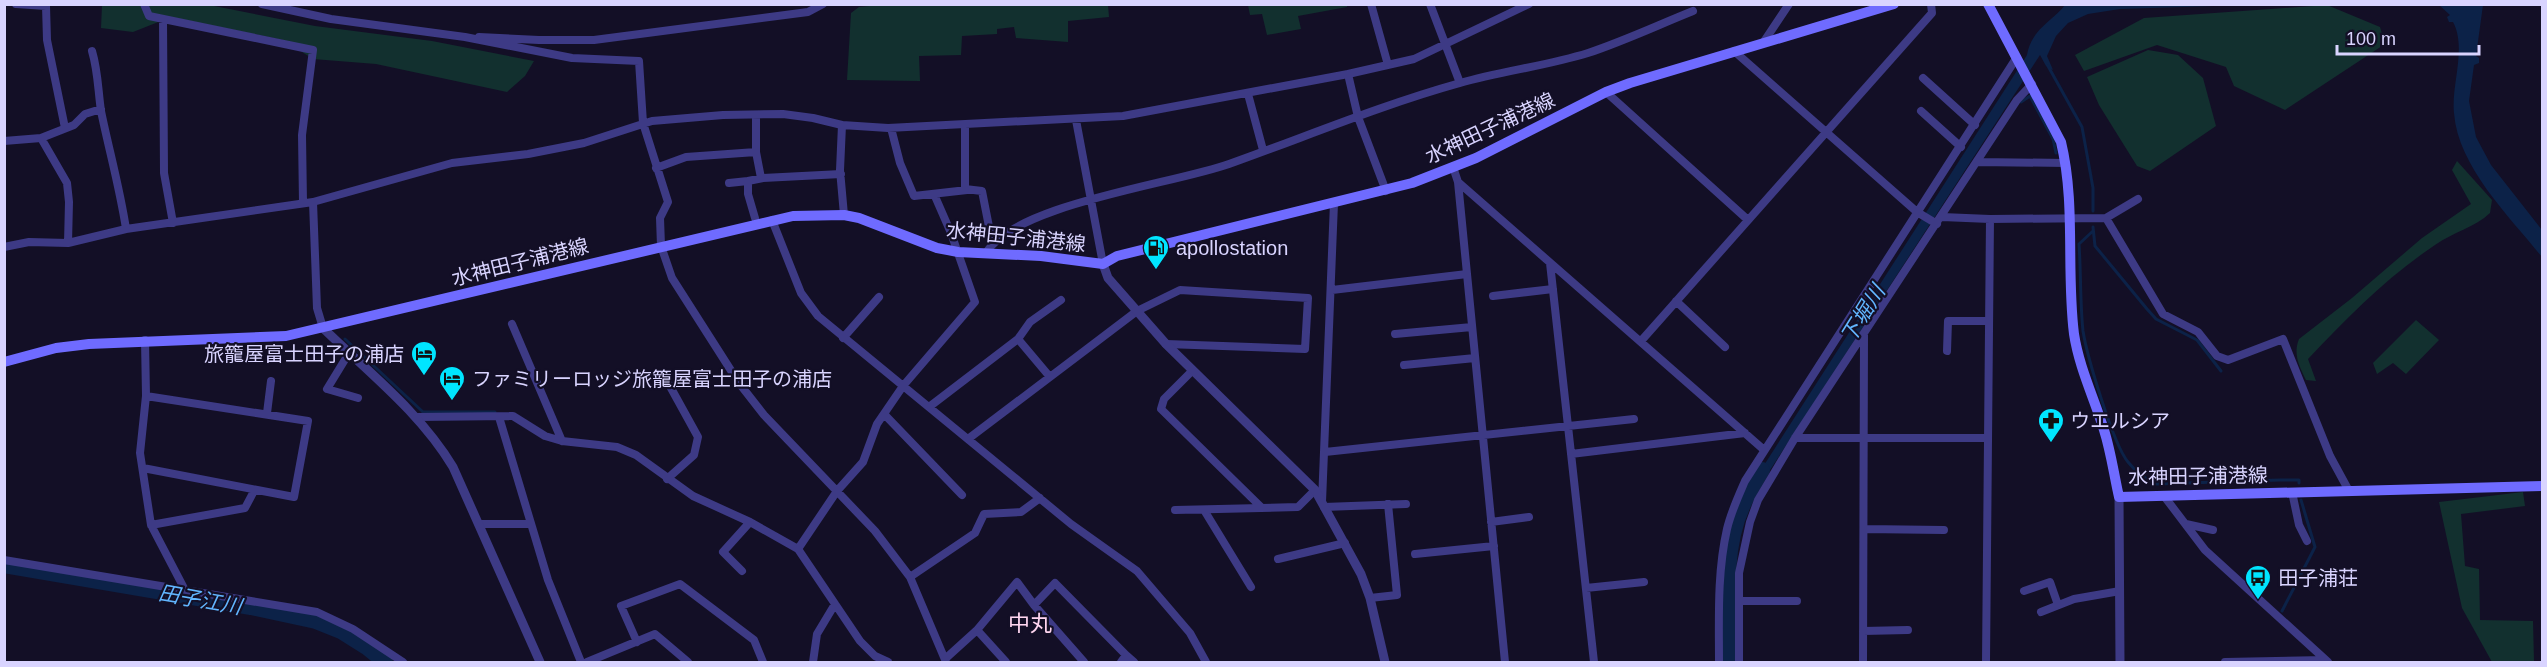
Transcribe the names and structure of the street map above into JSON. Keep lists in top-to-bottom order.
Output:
{
  "streets": {
    "main road": ["水神田子浦港線"]
  },
  "districts": ["中丸"],
  "water": ["下堀川", "田子江川"],
  "places": {
    "fuel station": ["apollostation"],
    "hotel": ["旅籠屋富士田子の浦店", "ファミリーロッジ旅籠屋富士田子の浦店"],
    "pharmacy": ["ウエルシア"],
    "bus stop": ["田子浦荘"]
  },
  "scale_bar": "100 m"
}
